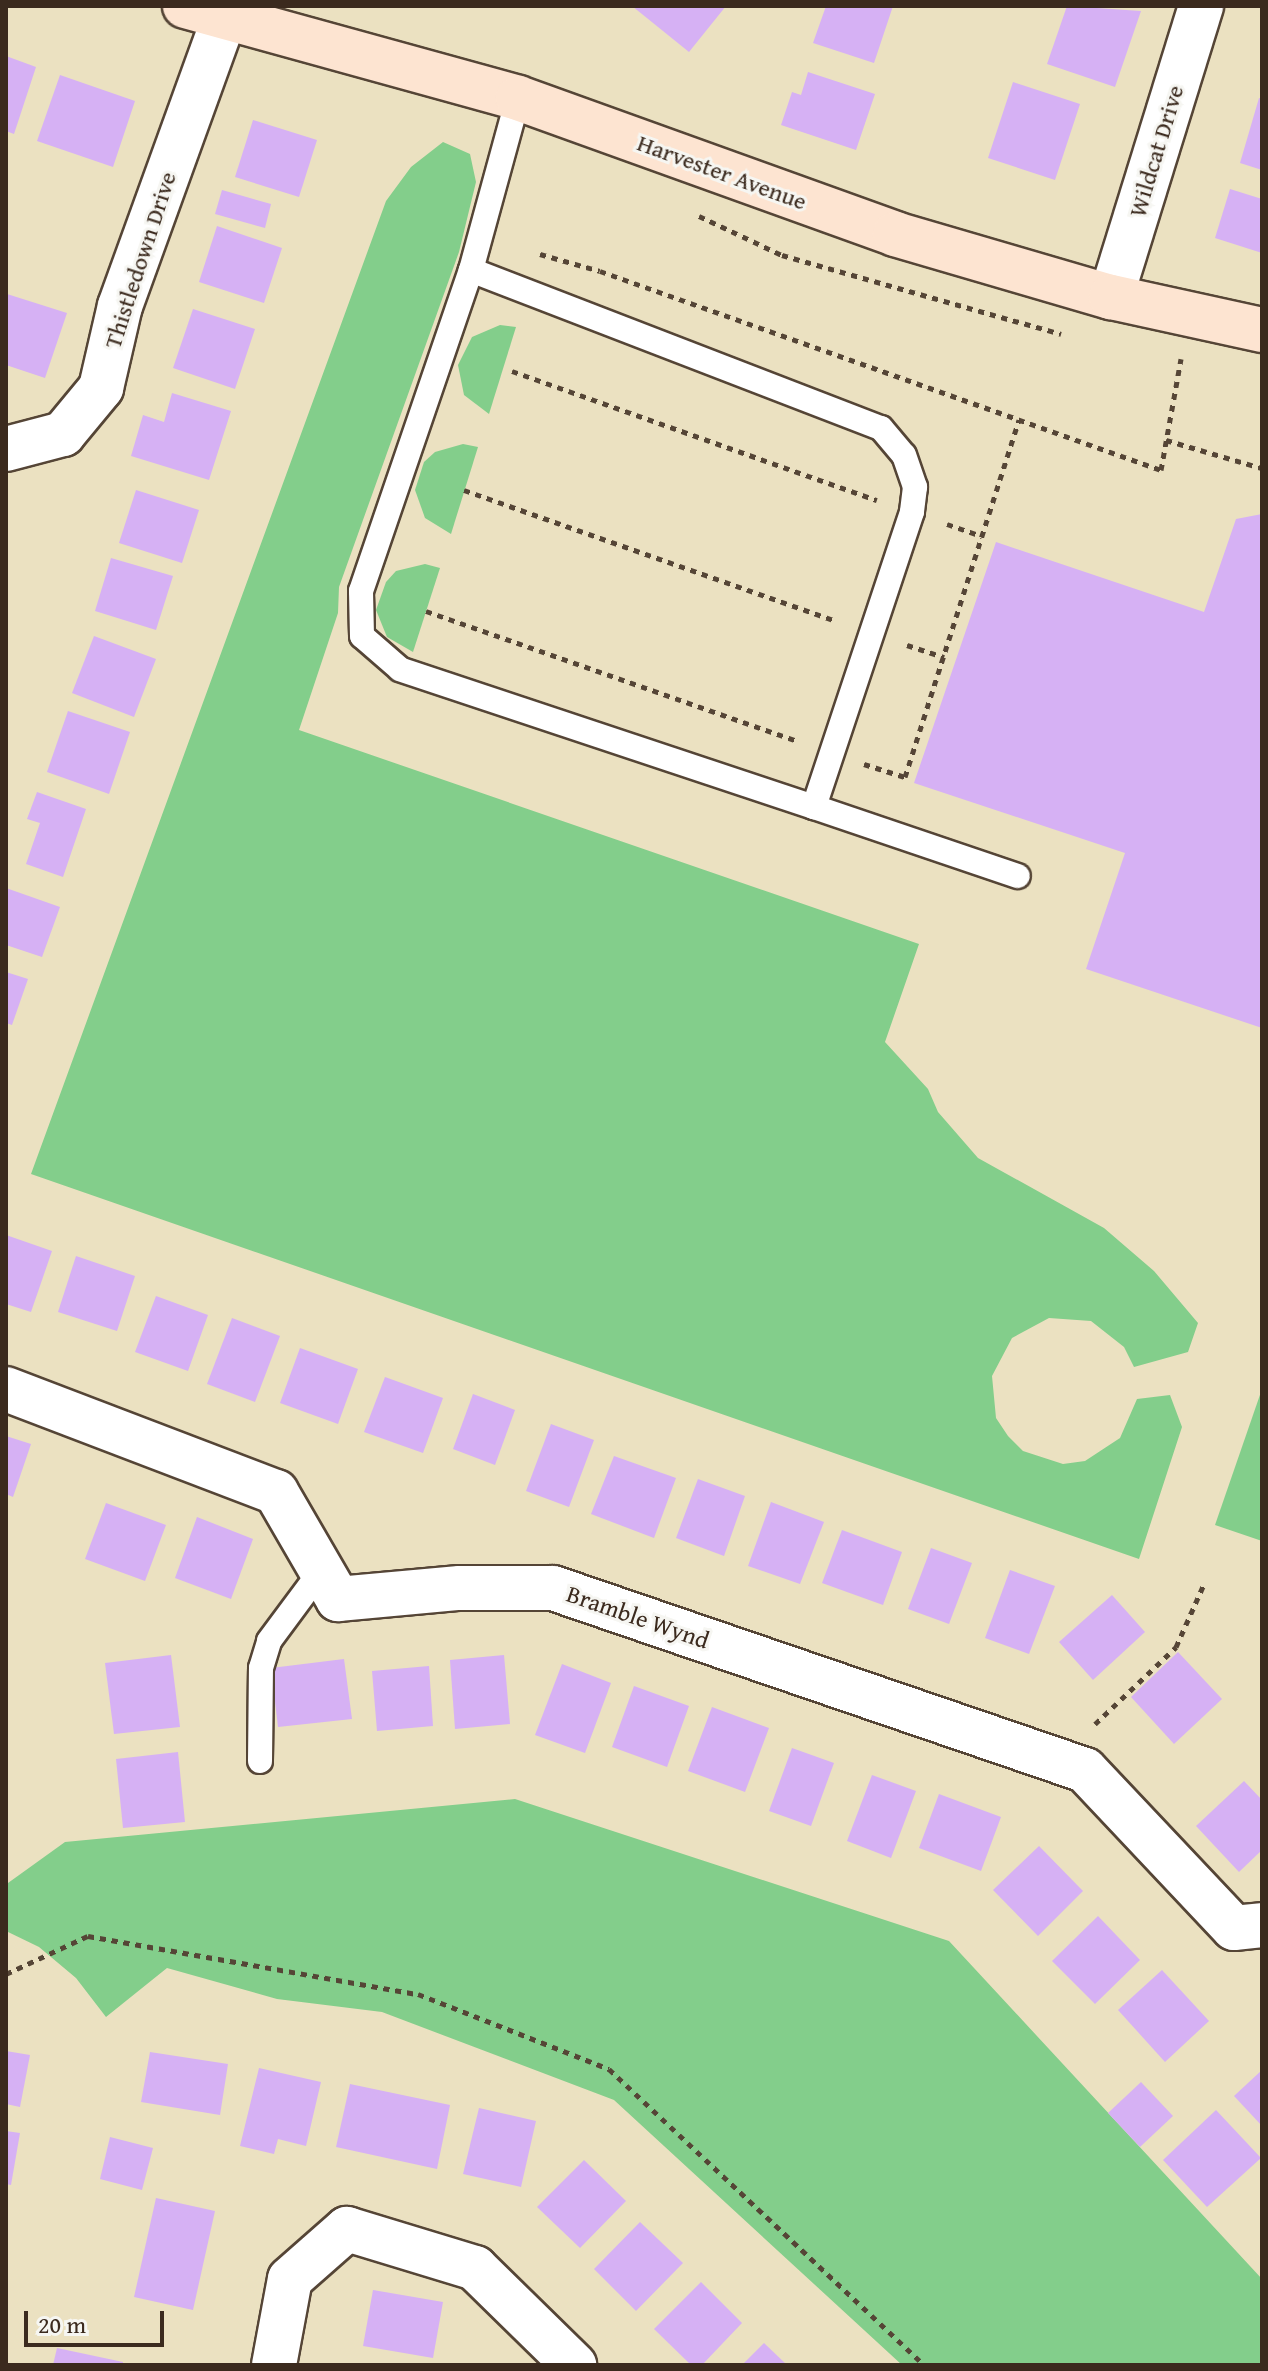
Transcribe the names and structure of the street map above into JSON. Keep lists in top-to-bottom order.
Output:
{
  "streets": {
    "street": [
      "Wildcat Drive",
      "Harvester Avenue",
      "Thistledown Drive",
      "Bramble Wynd"
    ]
  },
  "crossings": [
    ["Wildcat Drive", "Harvester Avenue"],
    ["Harvester Avenue", "Thistledown Drive"]
  ],
  "scale_bar": "20 m"
}
